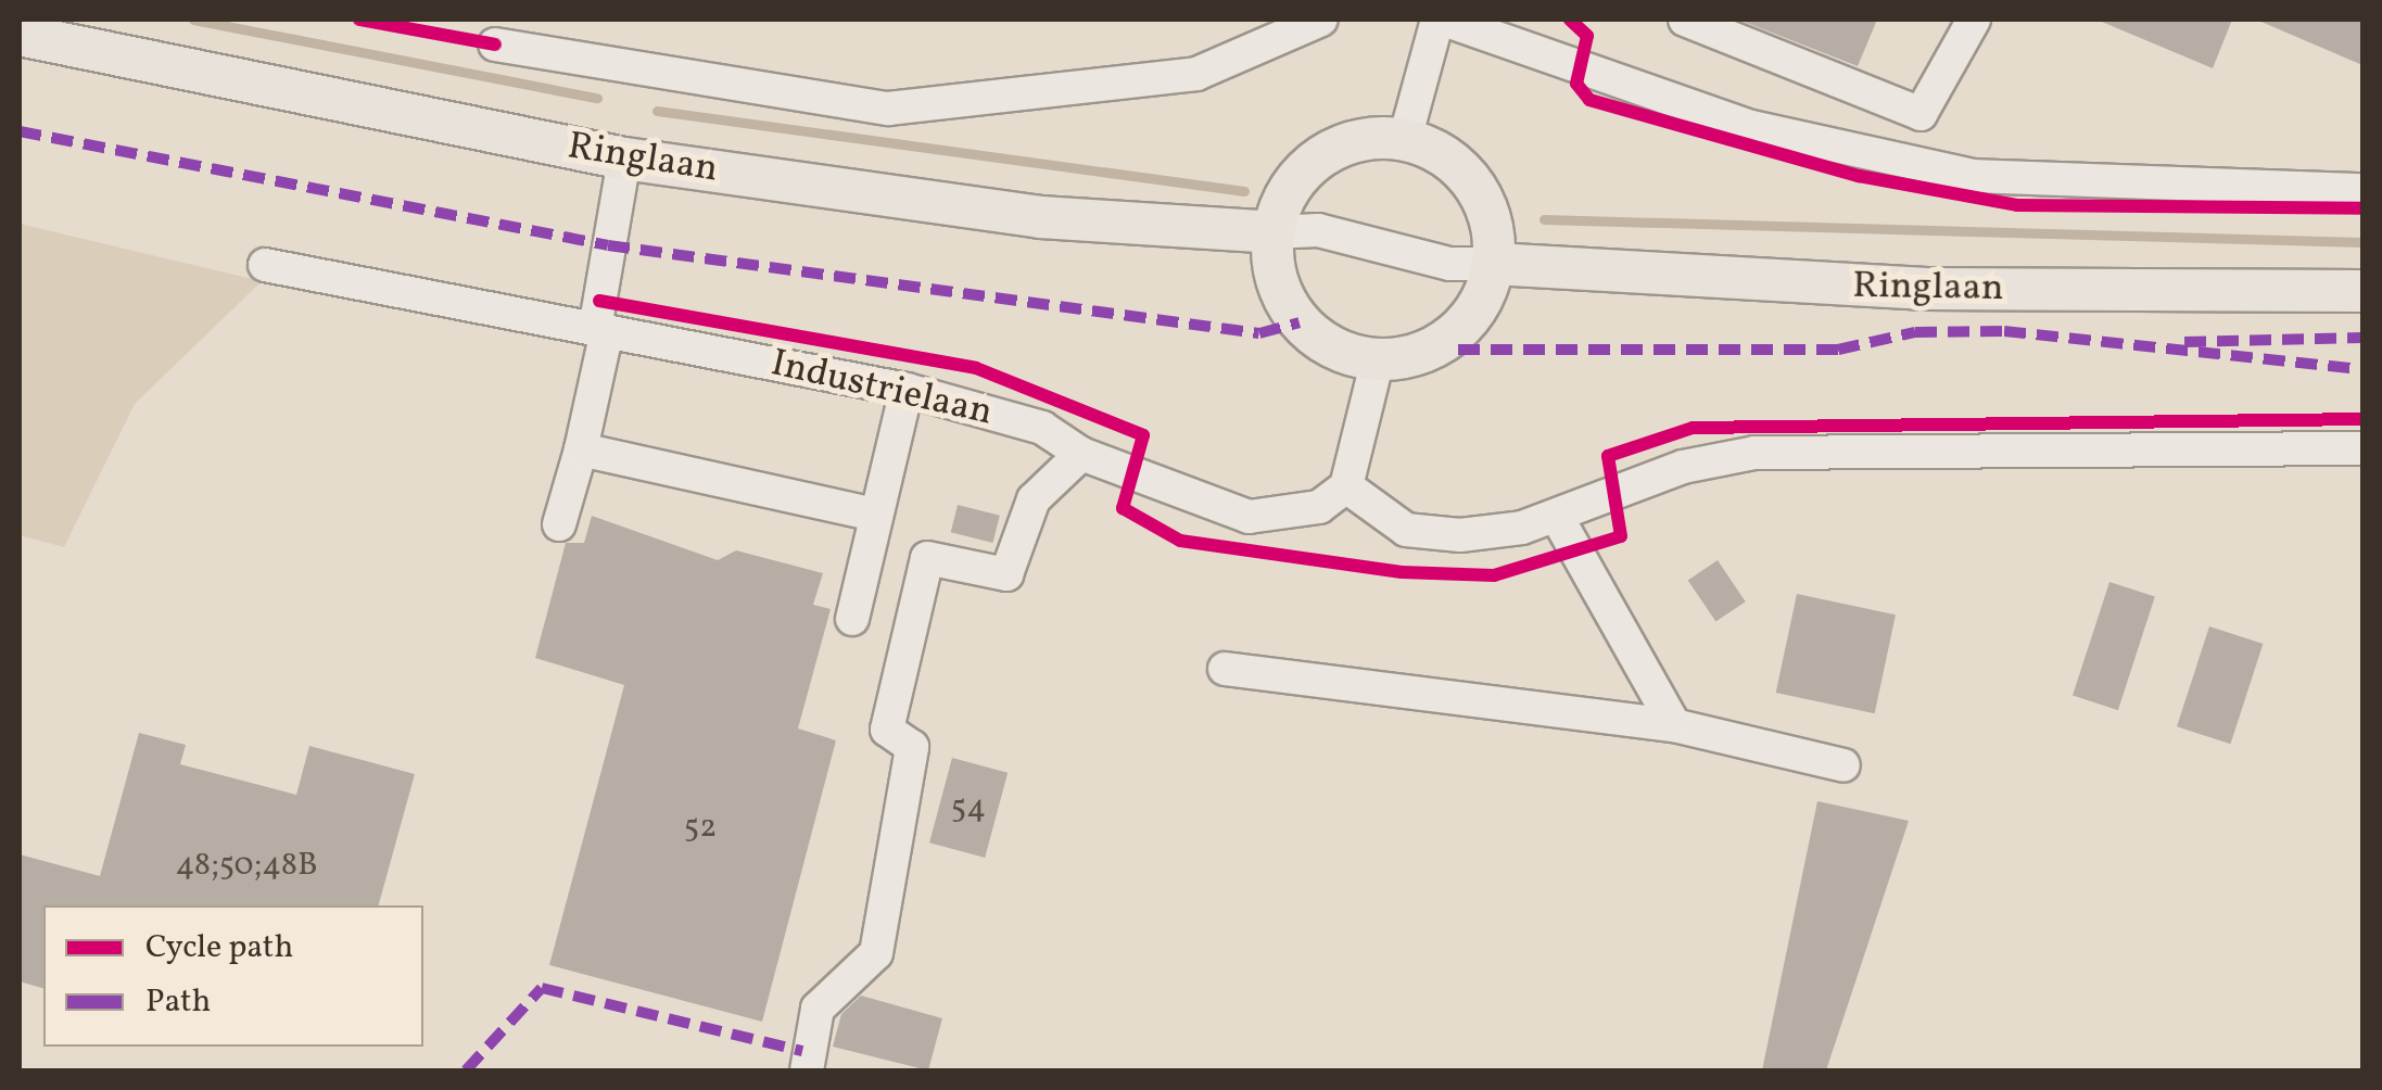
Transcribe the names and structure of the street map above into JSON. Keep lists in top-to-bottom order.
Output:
{
  "streets": {
    "main road": ["Ringlaan"],
    "street": ["Industrielaan"]
  },
  "house_numbers": ["54", "52", "48;50;48B"],
  "legend": ["Cycle path", "Path"]
}
